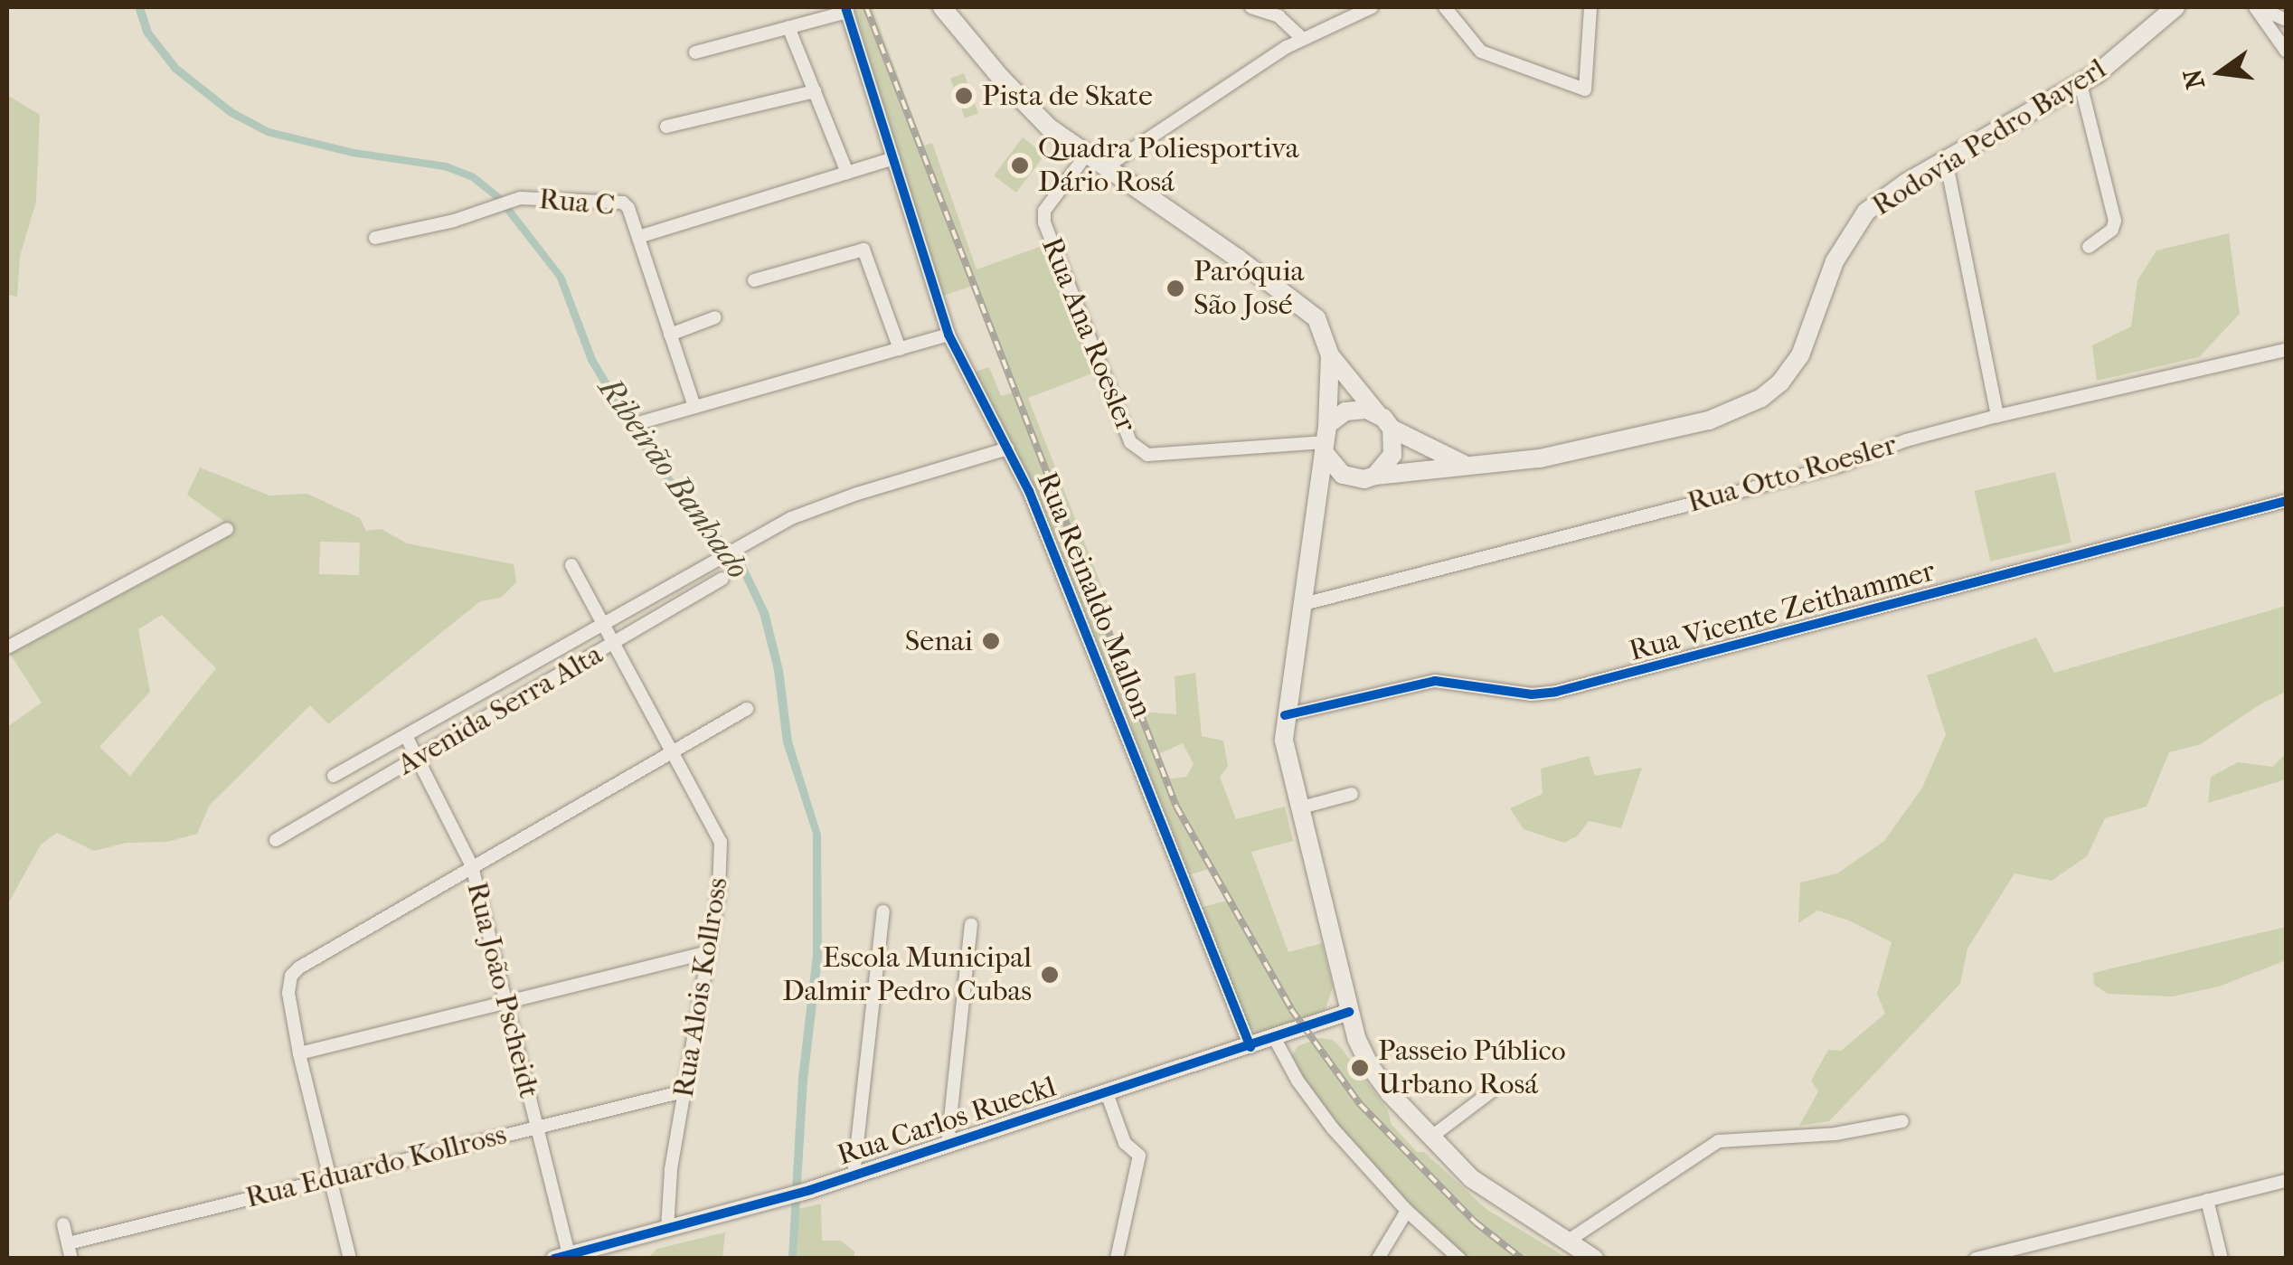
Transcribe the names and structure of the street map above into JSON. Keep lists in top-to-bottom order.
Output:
{
  "streets": {
    "main road": ["Rodovia Pedro Bayerl"],
    "street": [
      "Rua C",
      "Rua Ana Roesler",
      "Rua Otto Roesler",
      "Rua Reinaldo Mallon",
      "Rua Vicente Zeithammer",
      "Avenida Serra Alta",
      "Rua Alois Kollross",
      "Rua João Pscheidt",
      "Rua Carlos Rueckl",
      "Rua Eduardo Kollross"
    ]
  },
  "crossings": [
    ["Rodovia Pedro Bayerl", "Rua Ana Roesler"],
    ["Rua Reinaldo Mallon", "Avenida Serra Alta"],
    ["Rua Reinaldo Mallon", "Rua Carlos Rueckl"],
    ["Avenida Serra Alta", "Rua Alois Kollross"],
    ["Avenida Serra Alta", "Rua João Pscheidt"],
    ["Rua Alois Kollross", "Rua Carlos Rueckl"],
    ["Rua Alois Kollross", "Rua Eduardo Kollross"],
    ["Rua João Pscheidt", "Rua Carlos Rueckl"],
    ["Rua João Pscheidt", "Rua Eduardo Kollross"]
  ],
  "water": ["Ribeirão Banhado"],
  "places": [
    "Pista de Skate",
    "Quadra Poliesportiva Dário Rosá",
    "Paróquia São José",
    "Senai",
    "Escola Municipal Dalmir Pedro Cubas",
    "Passeio Público Urbano Rosá"
  ],
  "north": "left"
}
